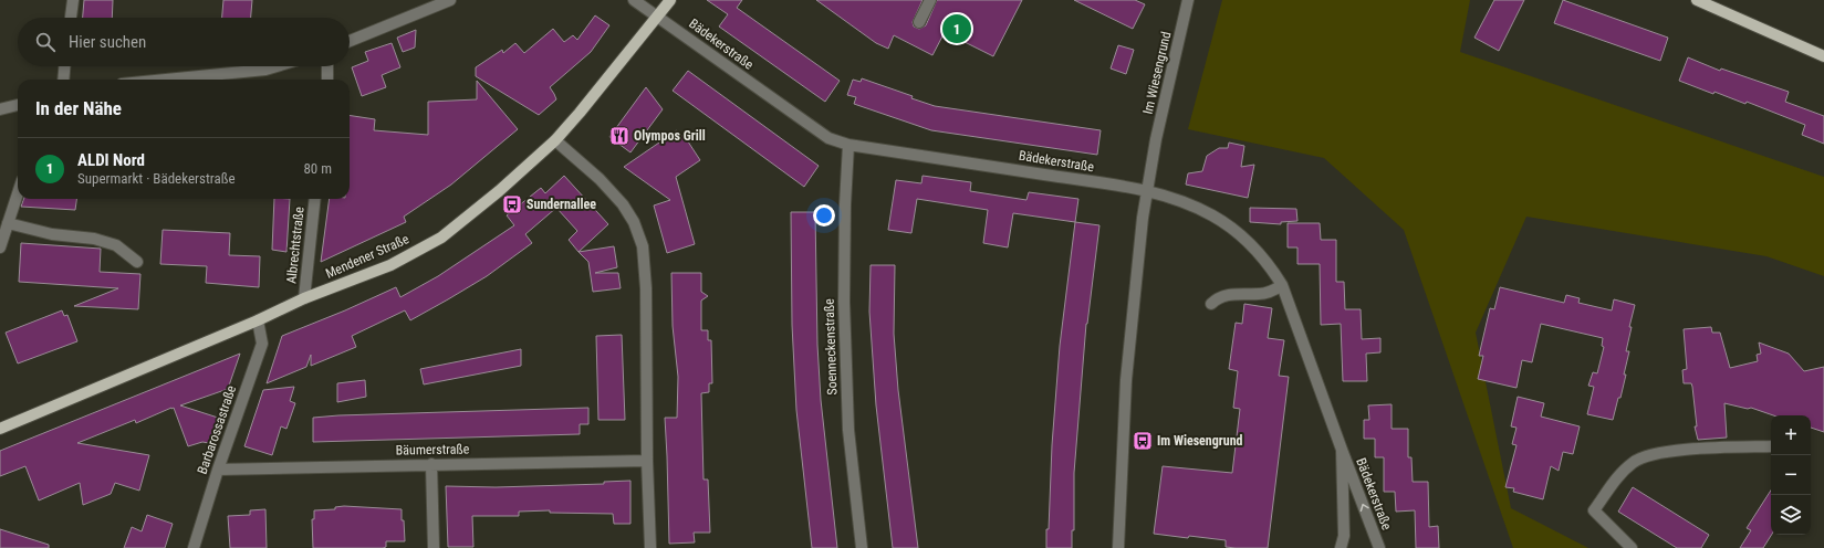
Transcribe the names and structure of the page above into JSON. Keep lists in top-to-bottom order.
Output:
{
  "streets": {
    "main road": ["Mendener Straße"],
    "street": [
      "Bädekerstraße",
      "Im Wiesengrund",
      "Albrechtstraße",
      "Soenneckenstraße",
      "Barbarossastraße",
      "Bäumerstraße"
    ]
  },
  "crossings": [
    ["Bädekerstraße", "Im Wiesengrund"],
    ["Bädekerstraße", "Mendener Straße"],
    ["Bädekerstraße", "Soenneckenstraße"],
    ["Albrechtstraße", "Mendener Straße"],
    ["Mendener Straße", "Barbarossastraße"],
    ["Barbarossastraße", "Bäumerstraße"]
  ],
  "places": {
    "restaurant": ["Olympos Grill"],
    "bus stop": ["Sundernallee", "Im Wiesengrund"]
  },
  "page": {
    "pins": "1",
    "search": "Hier suchen",
    "heading": "In der Nähe",
    "list": [
      {
        "mark": "1",
        "name": "ALDI Nord",
        "note": "Supermarkt · Bädekerstraße",
        "value": "80 m"
      }
    ],
    "map_buttons": ["+", "−"]
  }
}
